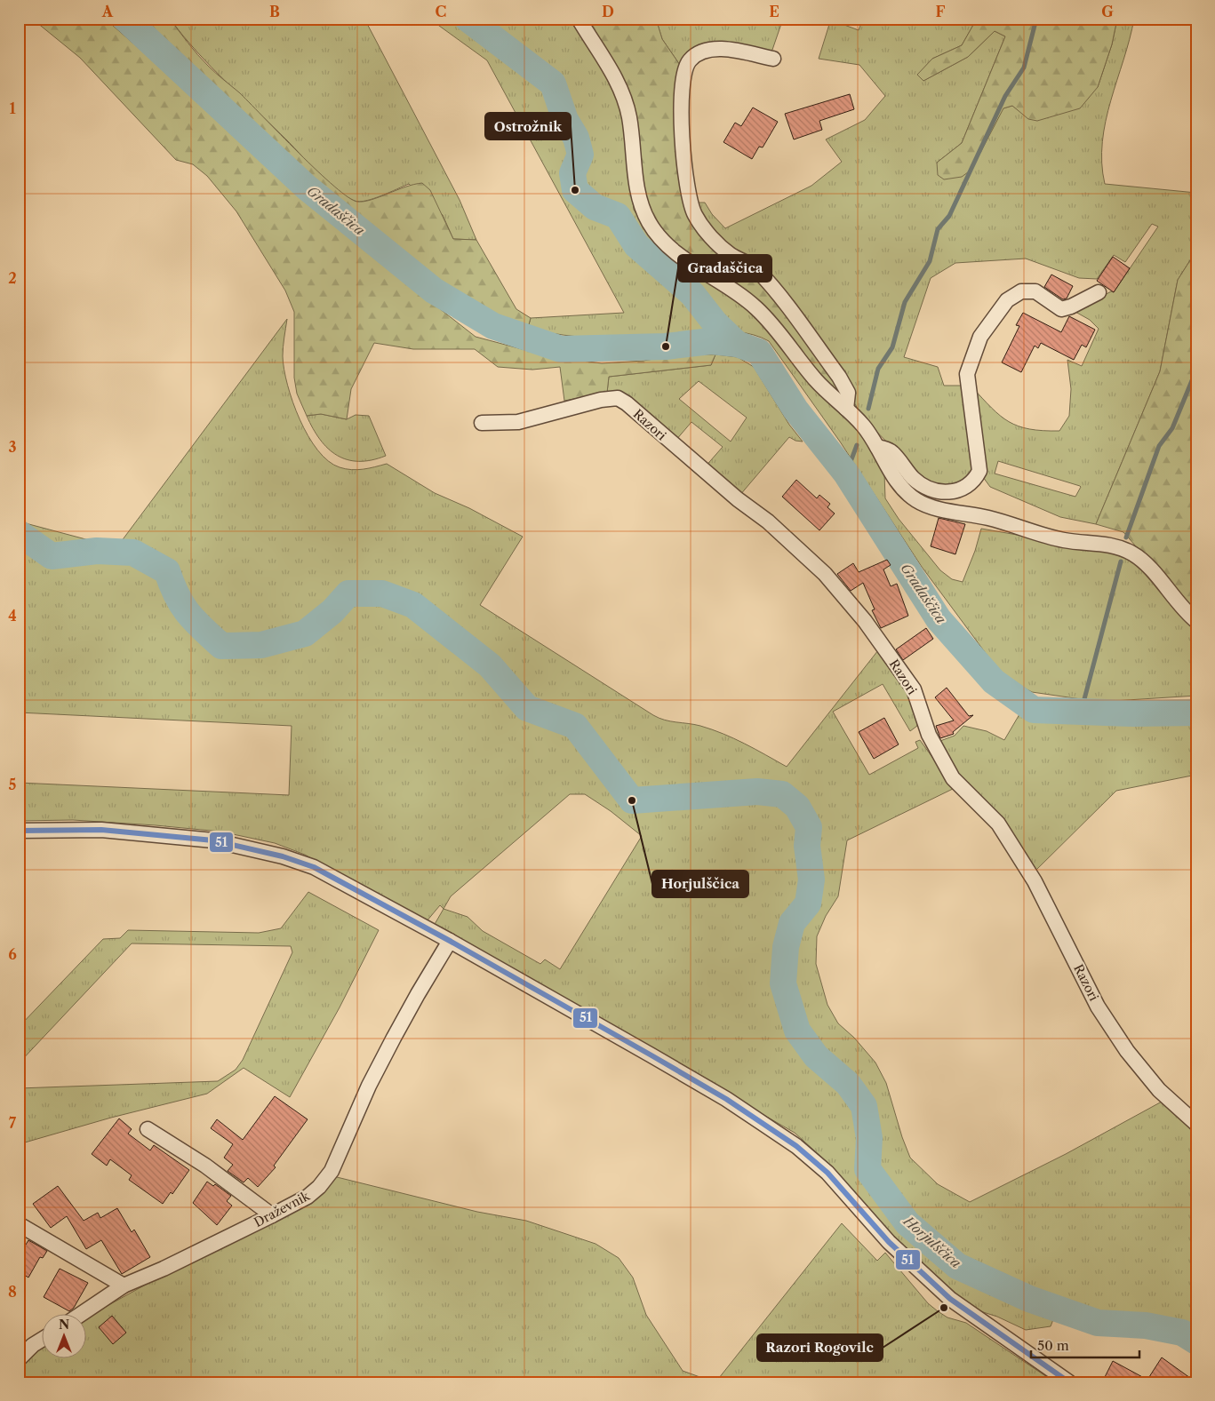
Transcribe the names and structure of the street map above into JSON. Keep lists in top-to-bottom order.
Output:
{
  "streets": {
    "street": ["Razori", "Draževnik"]
  },
  "water": ["Gradaščica", "Horjulščica"],
  "places": [
    "Ostrožnik",
    "Gradaščica",
    "Horjulščica",
    "Razori Rogovilc"
  ],
  "lines": ["transit line 51"],
  "scale_bar": "50 m",
  "north": "top",
  "grid": {
    "columns": [
      "A",
      "B",
      "C",
      "D",
      "E",
      "F",
      "G"
    ],
    "rows": [
      "1",
      "2",
      "3",
      "4",
      "5",
      "6",
      "7",
      "8"
    ]
  }
}
